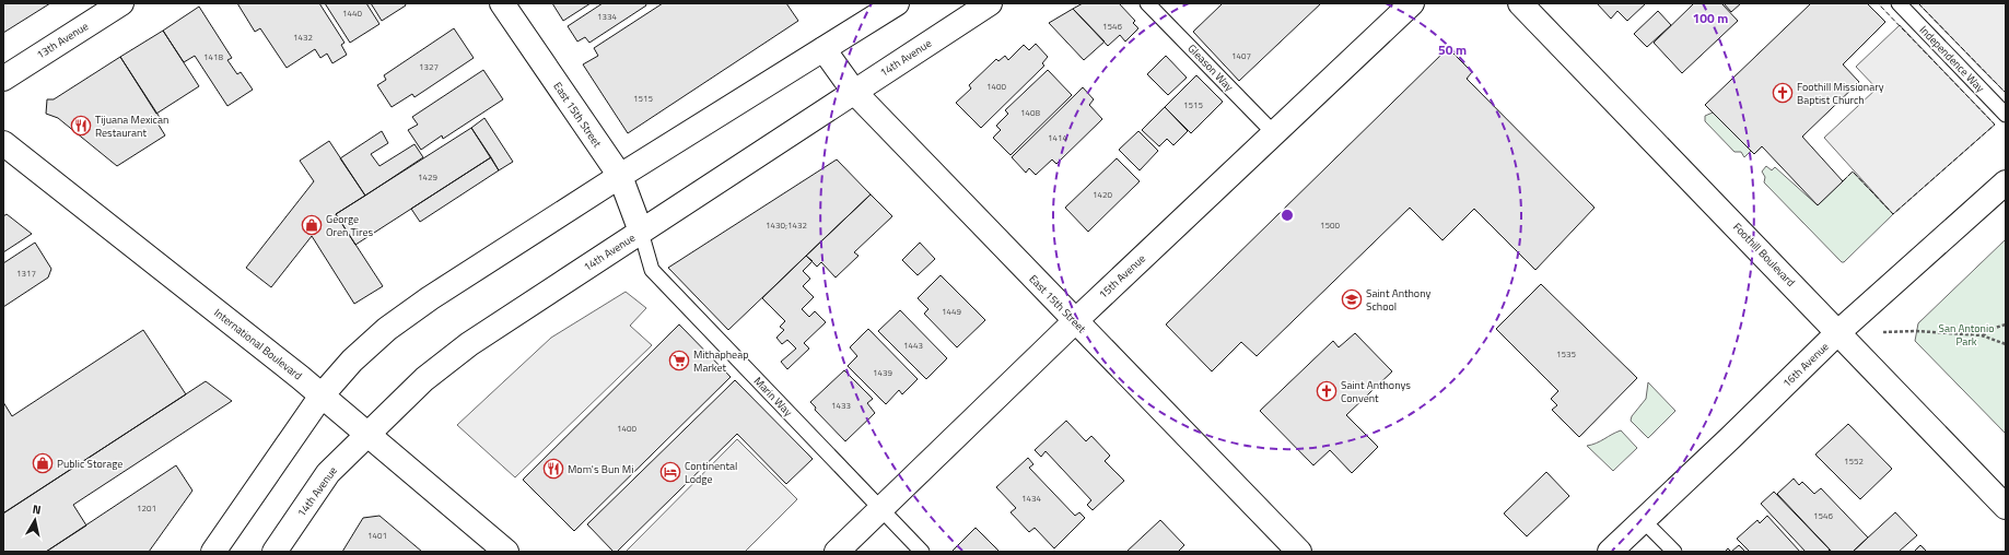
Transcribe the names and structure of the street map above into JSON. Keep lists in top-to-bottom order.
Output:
{
  "streets": {
    "main road": [
      "13th Avenue",
      "14th Avenue",
      "East 15th Street",
      "Foothill Boulevard",
      "15th Avenue",
      "International Boulevard",
      "16th Avenue"
    ],
    "lane": ["Independence Way", "Gleason Way", "Marin Way"]
  },
  "crossings": [
    ["14th Avenue", "East 15th Street"],
    ["14th Avenue", "International Boulevard"],
    ["14th Avenue", "Marin Way"],
    ["Gleason Way", "15th Avenue"],
    ["East 15th Street", "15th Avenue"],
    ["East 15th Street", "Marin Way"],
    ["Foothill Boulevard", "16th Avenue"],
    ["15th Avenue", "Marin Way"]
  ],
  "parks": ["San Antonio Park"],
  "places": {
    "church": ["Foothill Missionary Baptist Church", "Saint Anthonys Convent"],
    "restaurant": ["Tijuana Mexican Restaurant", "Mom's Bun Mi"],
    "shop": ["George Oren Tires", "Public Storage"],
    "school or university": ["Saint Anthony School"],
    "supermarket": ["Mithapheap Market"],
    "hotel": ["Continental Lodge"]
  },
  "house_numbers": [
    "1440",
    "1334",
    "1546",
    "1432",
    "1407",
    "1418",
    "1327",
    "1400",
    "1515",
    "1515",
    "1408",
    "1414",
    "1429",
    "1420",
    "1430;1432",
    "1500",
    "1317",
    "1449",
    "1443",
    "1535",
    "1439",
    "1433",
    "1400",
    "1552",
    "1434",
    "1201",
    "1546",
    "1401"
  ],
  "north": "top",
  "rings": ["100 m", "50 m"]
}
